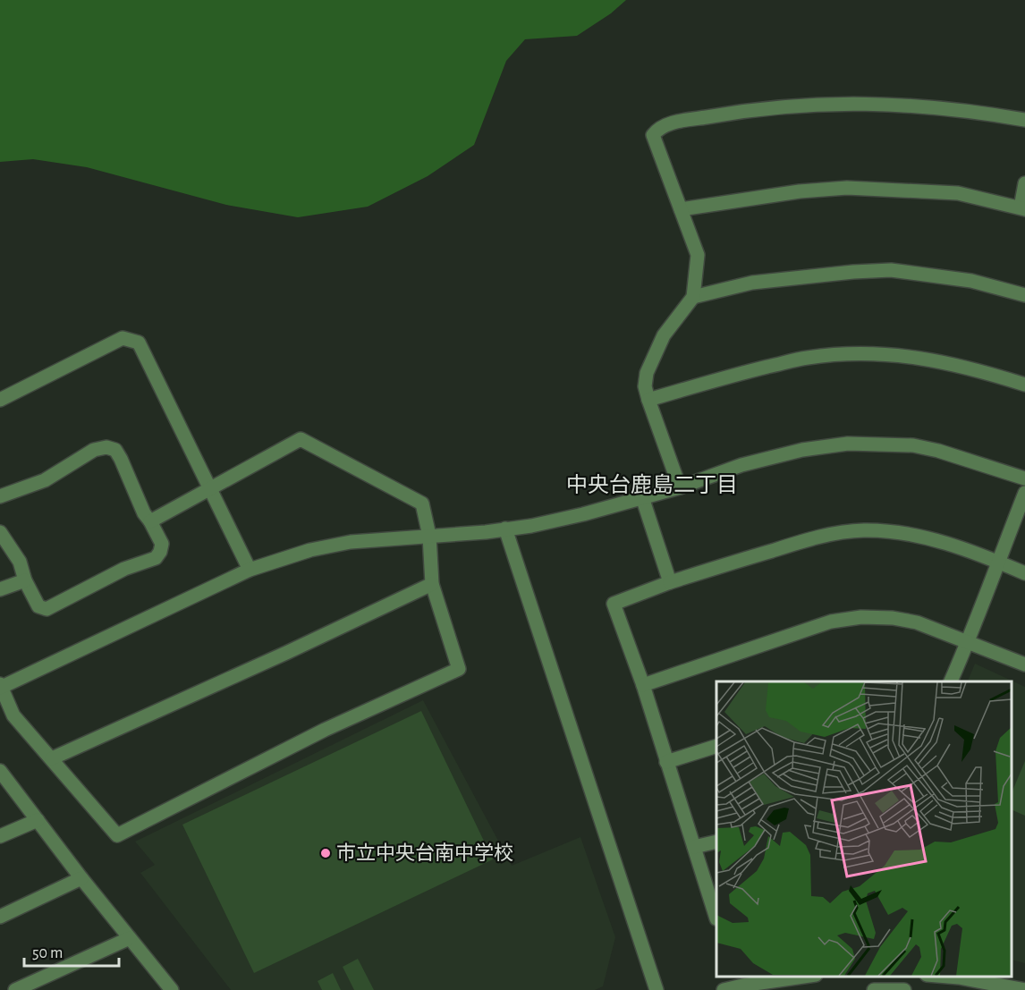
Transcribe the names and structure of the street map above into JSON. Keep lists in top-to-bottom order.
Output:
{
  "districts": ["中央台鹿島二丁目"],
  "places": ["市立中央台南中学校"],
  "scale_bar": "50 m"
}
